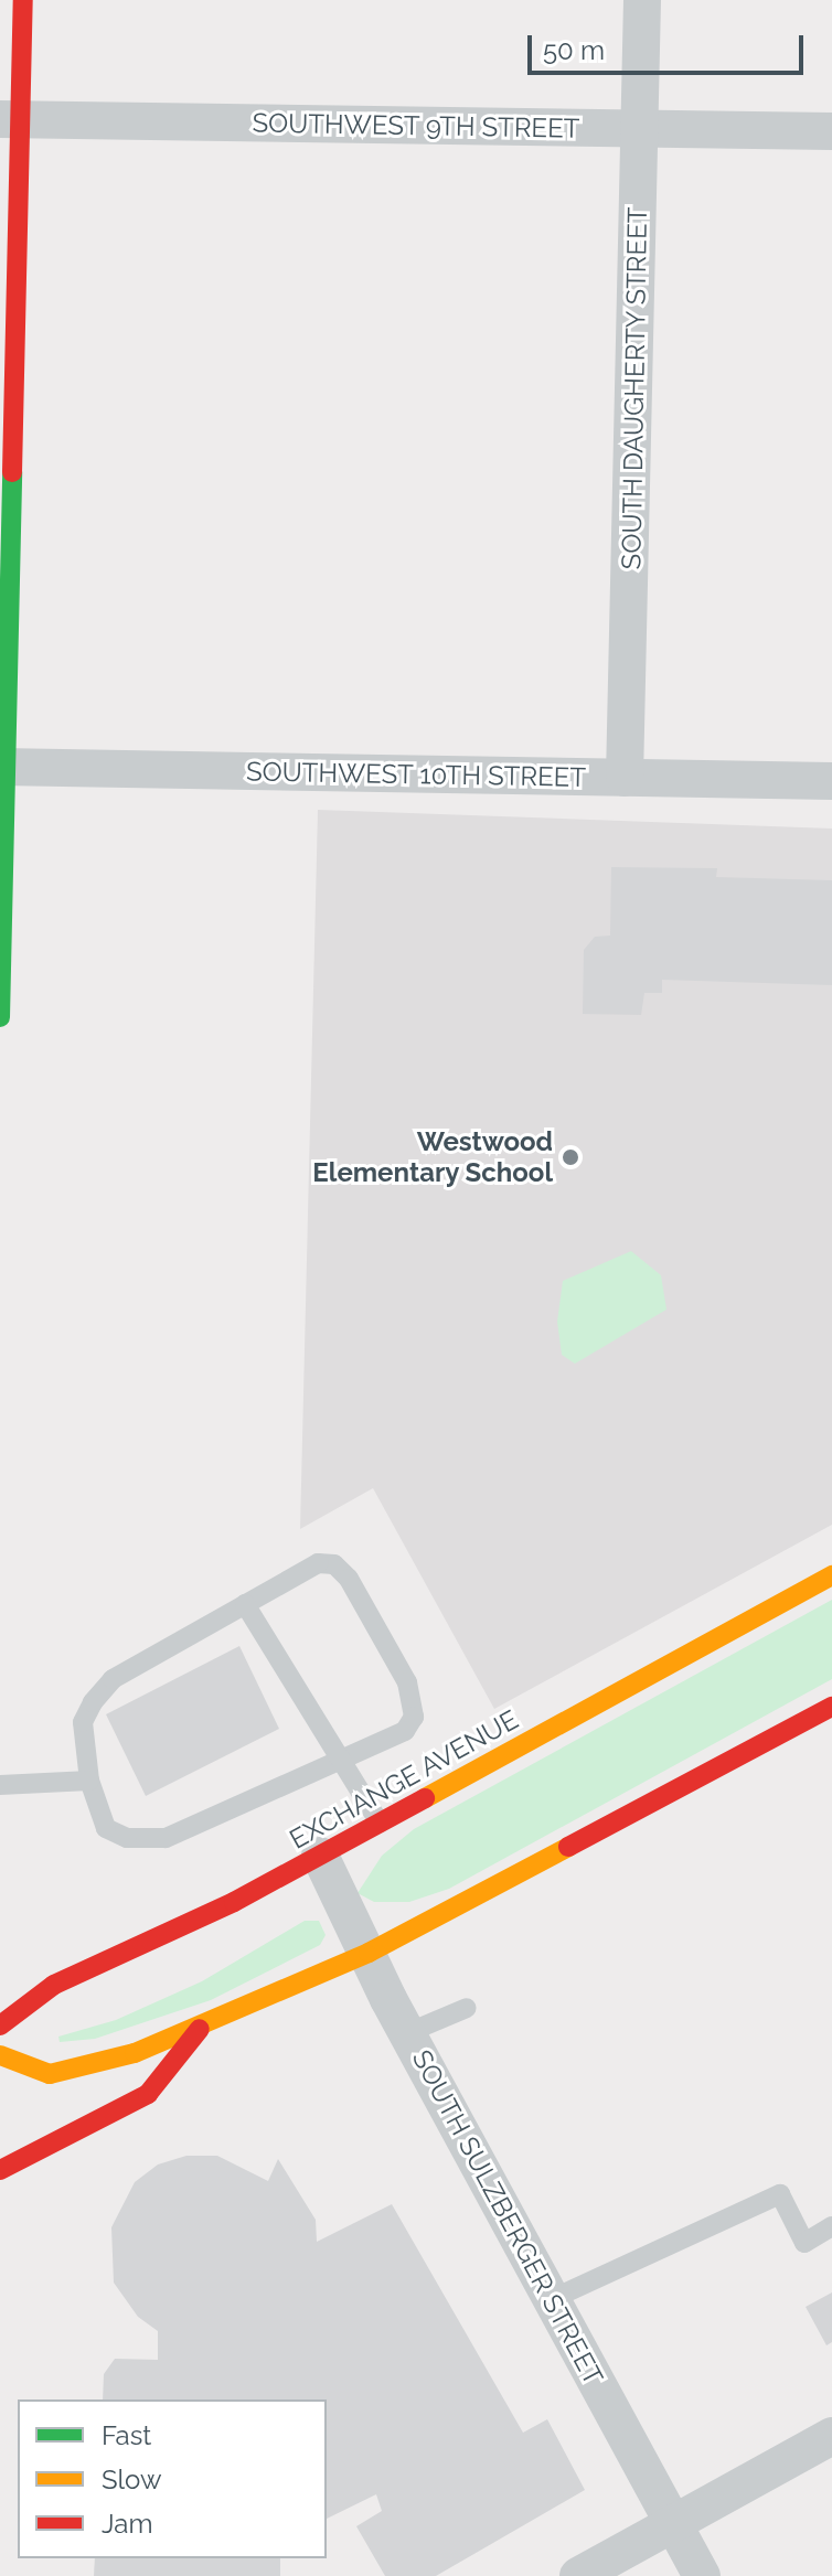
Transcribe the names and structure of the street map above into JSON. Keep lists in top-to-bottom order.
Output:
{
  "streets": {
    "main road": ["EXCHANGE AVENUE"],
    "street": [
      "SOUTHWEST 9TH STREET",
      "SOUTH DAUGHERTY STREET",
      "SOUTHWEST 10TH STREET",
      "SOUTH SULZBERGER STREET"
    ]
  },
  "crossings": [
    ["SOUTHWEST 9TH STREET", "SOUTH DAUGHERTY STREET"],
    ["SOUTH DAUGHERTY STREET", "SOUTHWEST 10TH STREET"],
    ["EXCHANGE AVENUE", "SOUTH SULZBERGER STREET"]
  ],
  "places": ["Westwood Elementary School"],
  "legend": ["Fast", "Slow", "Jam"],
  "scale_bar": "50 m"
}
